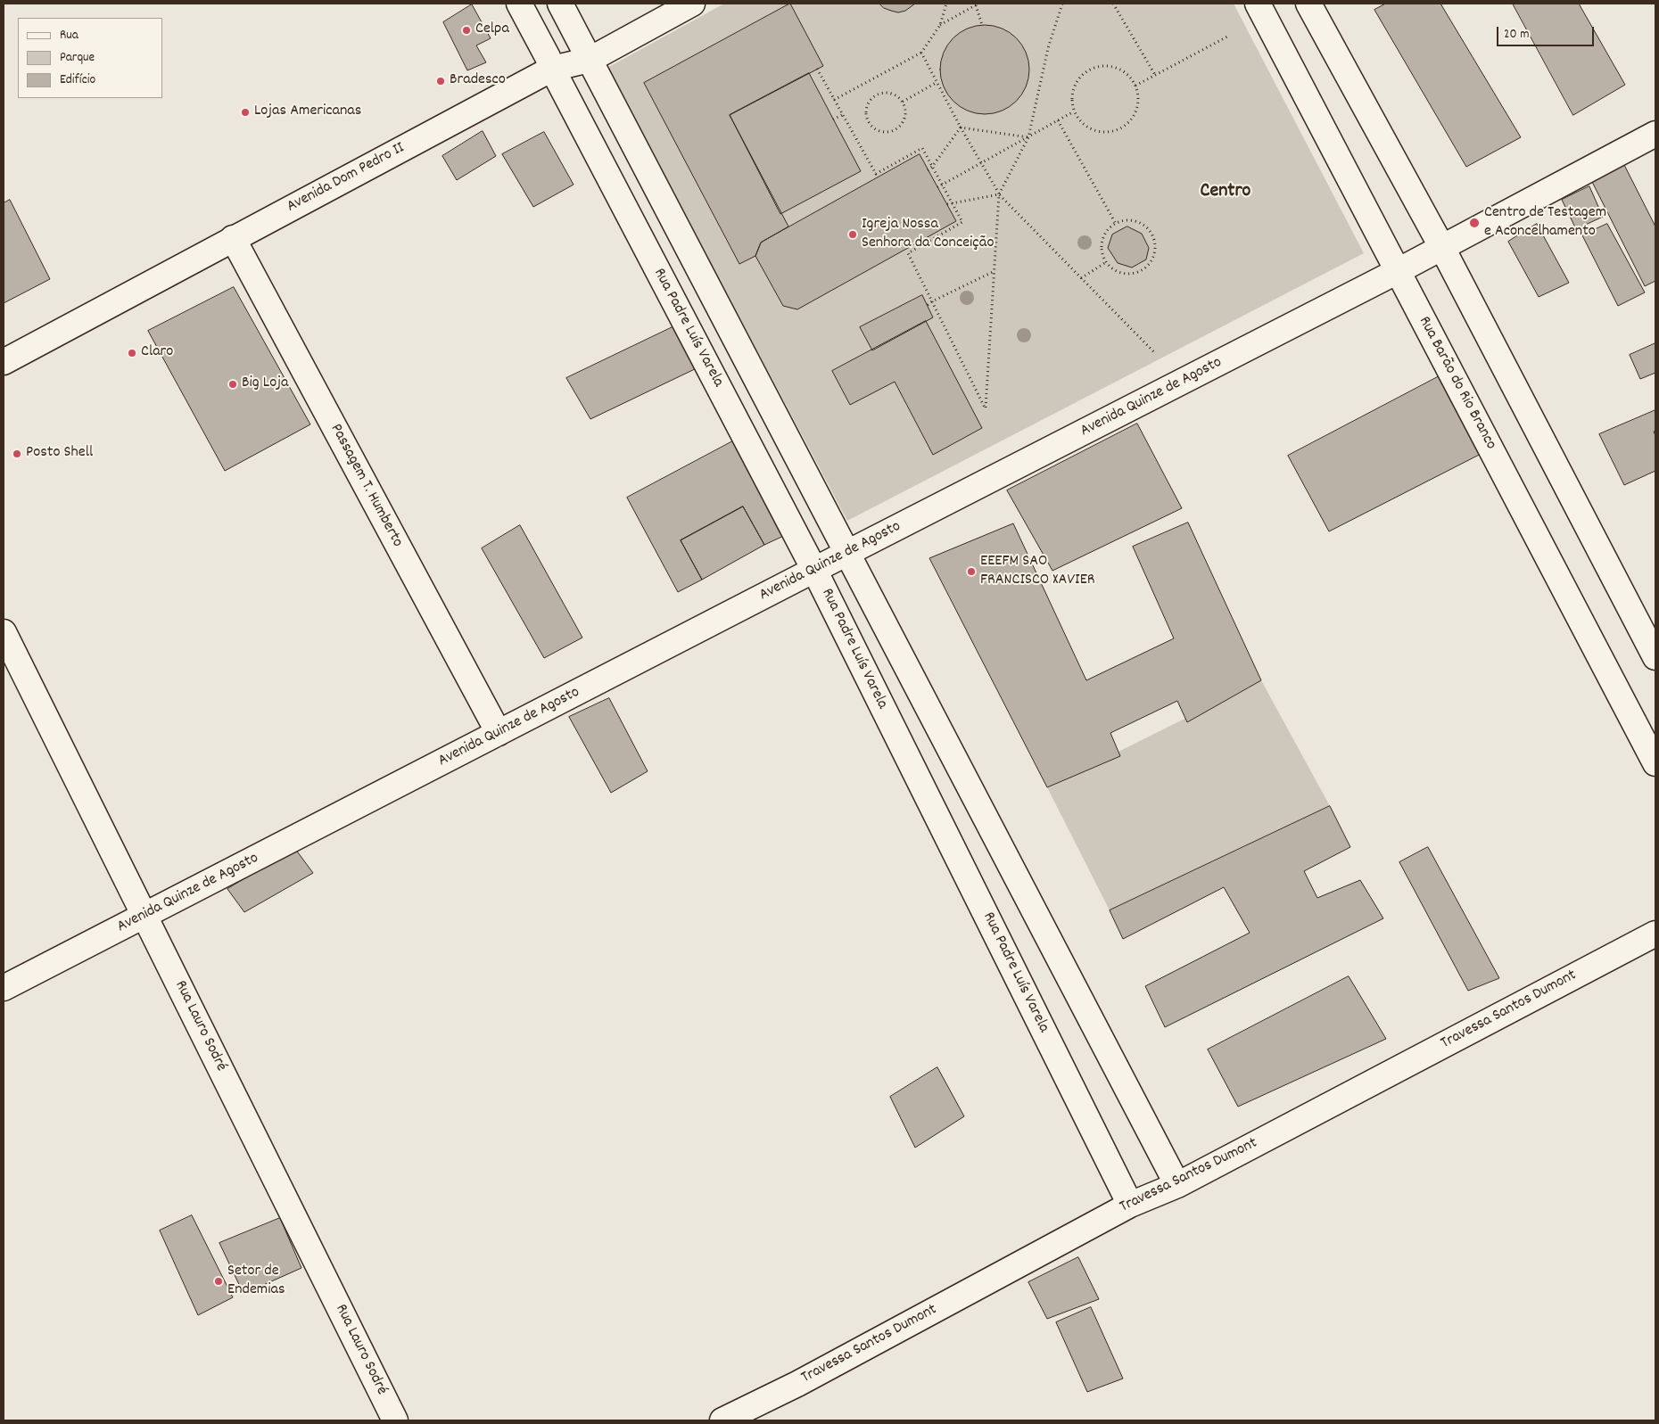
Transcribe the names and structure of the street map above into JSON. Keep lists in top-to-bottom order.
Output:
{
  "streets": {
    "street": [
      "Avenida Dom Pedro II",
      "Rua Padre Luís Varela",
      "Rua Barão do Rio Branco",
      "Avenida Quinze de Agosto",
      "Passagem T. Humberto",
      "Travessa Santos Dumont",
      "Rua Lauro Sodré"
    ]
  },
  "crossings": [
    ["Avenida Dom Pedro II", "Rua Padre Luís Varela"],
    ["Avenida Dom Pedro II", "Passagem T. Humberto"],
    ["Rua Padre Luís Varela", "Avenida Quinze de Agosto"],
    ["Rua Padre Luís Varela", "Travessa Santos Dumont"],
    ["Rua Barão do Rio Branco", "Avenida Quinze de Agosto"],
    ["Avenida Quinze de Agosto", "Passagem T. Humberto"],
    ["Avenida Quinze de Agosto", "Rua Lauro Sodré"]
  ],
  "districts": ["Centro"],
  "places": [
    "Celpa",
    "Bradesco",
    "Lojas Americanas",
    "Centro de Testagem e Aconcelhamento",
    "Igreja Nossa Senhora da Conceição",
    "Claro",
    "Big Loja",
    "Posto Shell",
    "EEEFM SAO FRANCISCO XAVIER",
    "Setor de Endemias"
  ],
  "legend": ["Rua", "Parque", "Edifício"],
  "scale_bar": "20 m"
}
